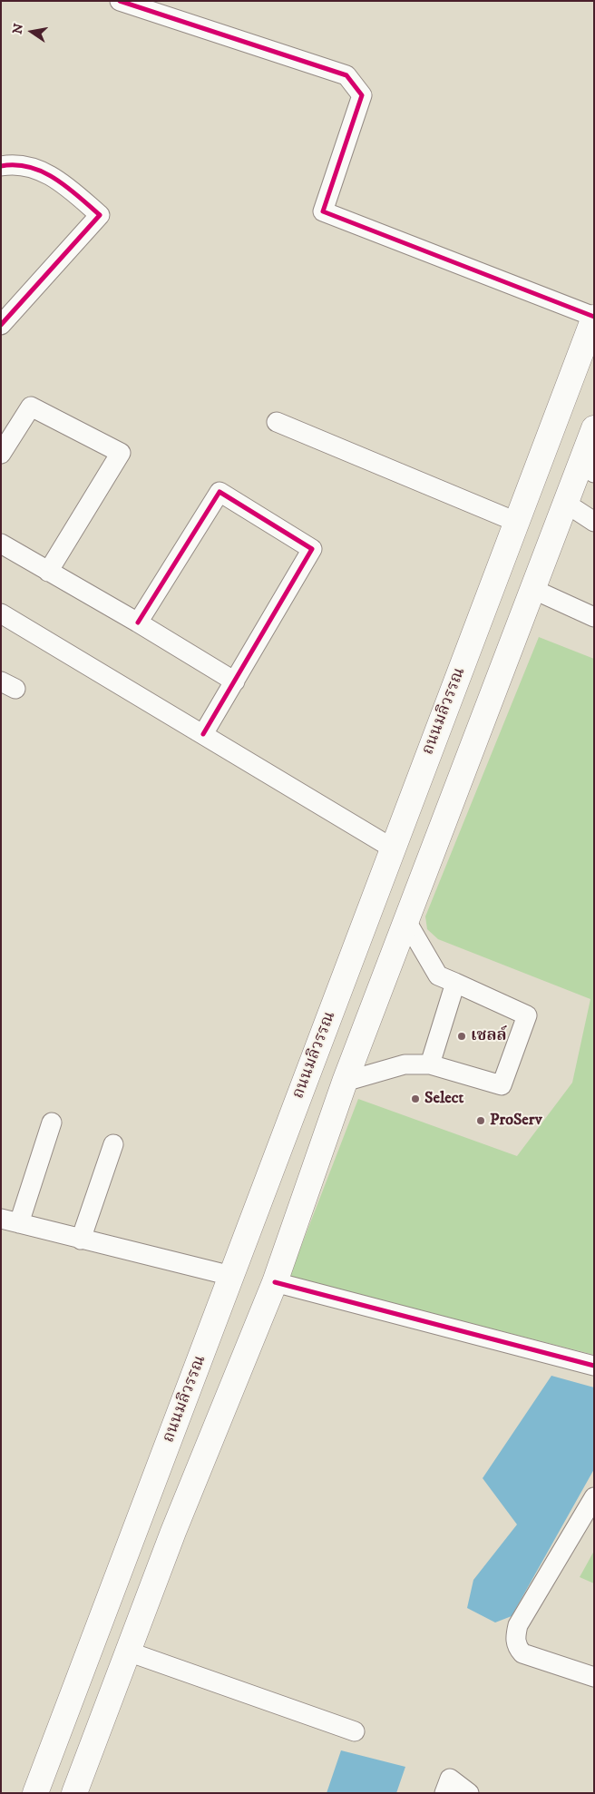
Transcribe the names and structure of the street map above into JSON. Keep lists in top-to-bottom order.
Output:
{
  "streets": {
    "main road": ["ถนนมลิวรรณ"]
  },
  "places": ["เชลล์", "Select", "ProServ"],
  "north": "left"
}
